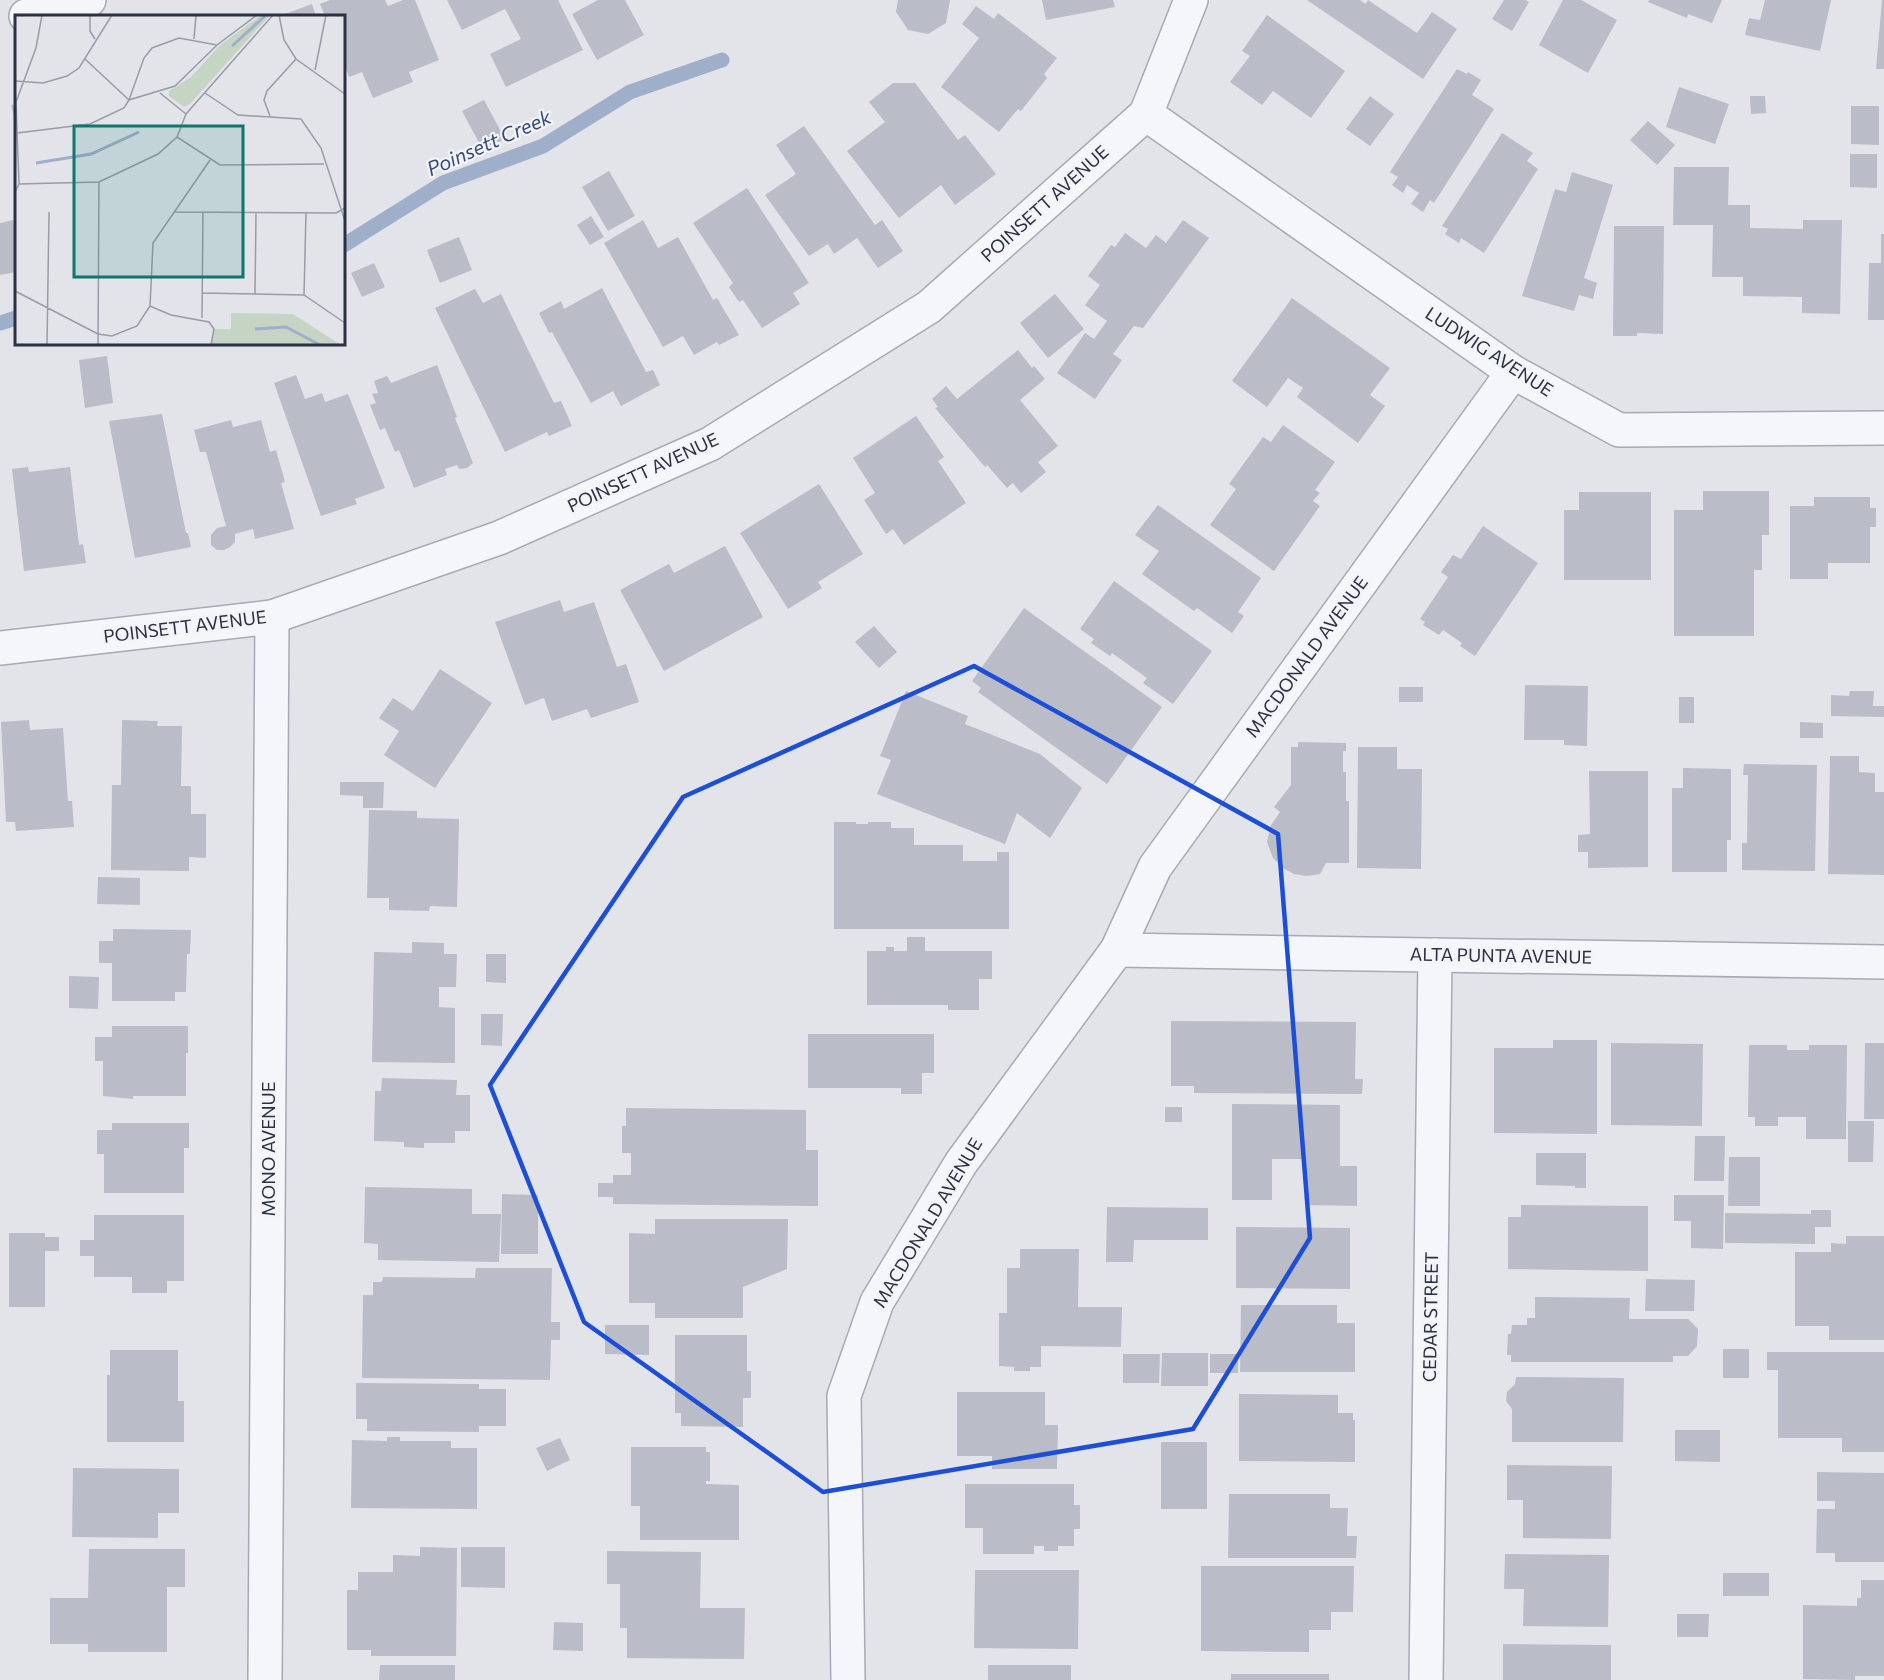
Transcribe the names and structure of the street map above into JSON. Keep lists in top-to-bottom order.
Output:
{
  "streets": {
    "street": [
      "POINSETT AVENUE",
      "LUDWIG AVENUE",
      "MACDONALD AVENUE",
      "ALTA PUNTA AVENUE",
      "MONO AVENUE",
      "CEDAR STREET"
    ]
  },
  "crossings": [
    ["POINSETT AVENUE", "LUDWIG AVENUE"],
    ["POINSETT AVENUE", "MONO AVENUE"],
    ["LUDWIG AVENUE", "MACDONALD AVENUE"],
    ["MACDONALD AVENUE", "ALTA PUNTA AVENUE"],
    ["ALTA PUNTA AVENUE", "CEDAR STREET"]
  ],
  "water": ["Poinsett Creek"]
}
